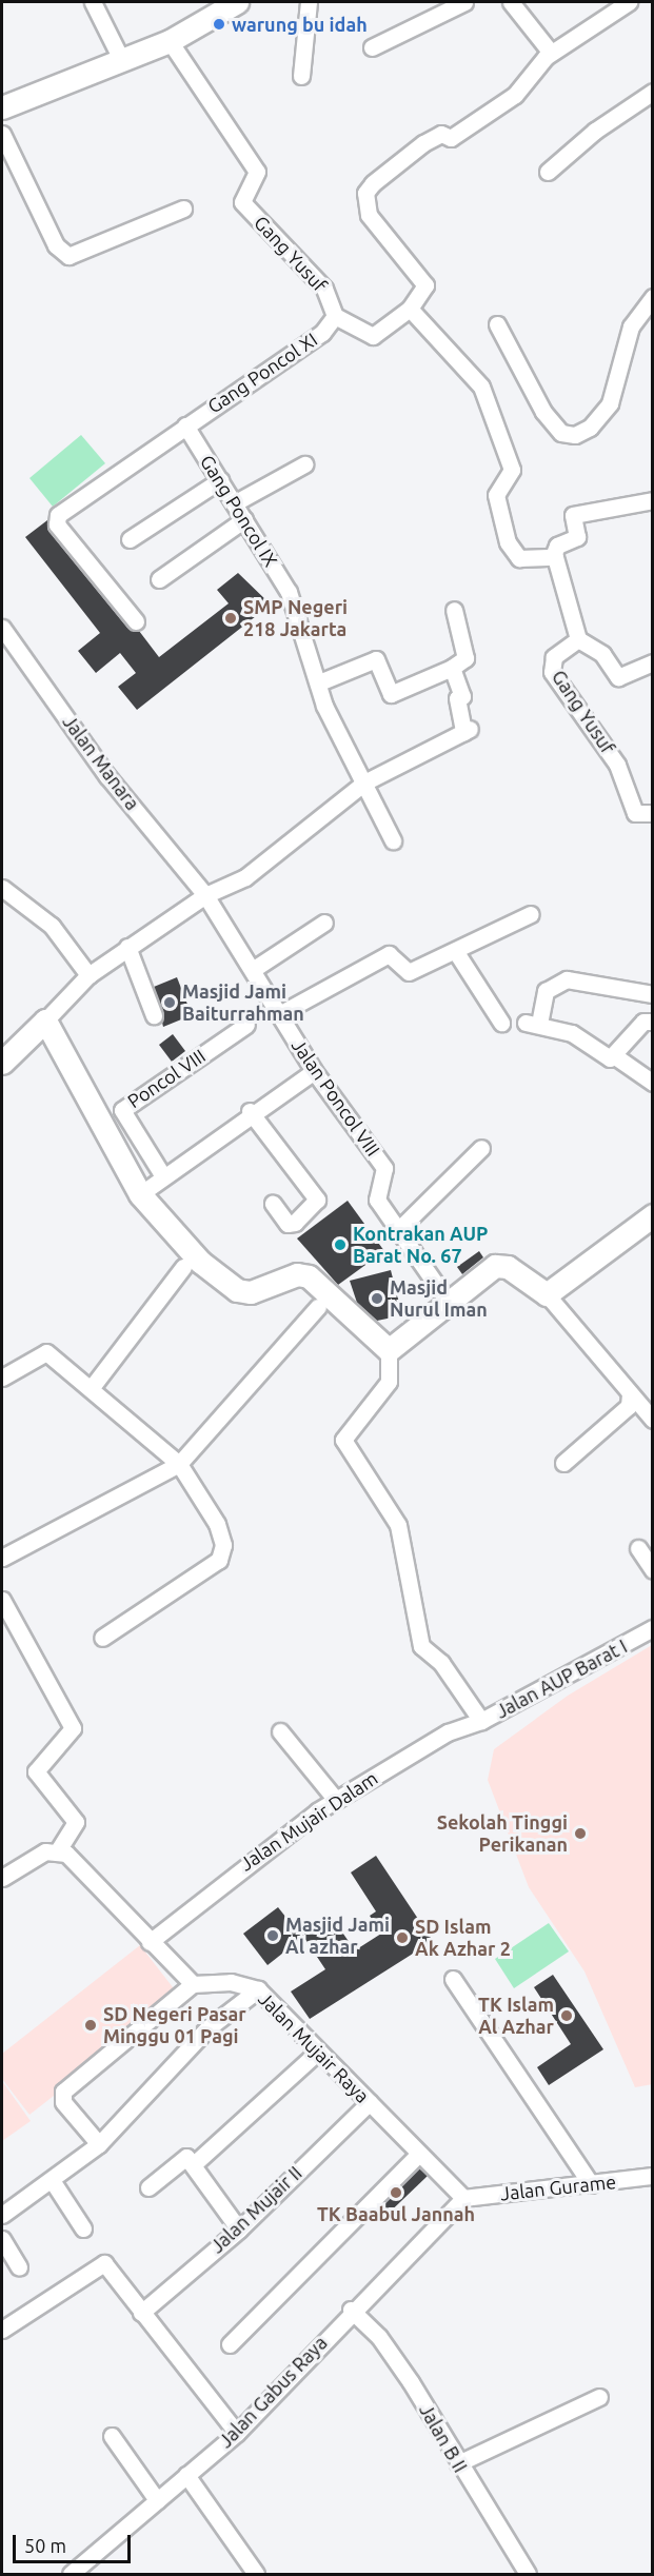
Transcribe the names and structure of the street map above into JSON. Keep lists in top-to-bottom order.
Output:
{
  "streets": {
    "street": [
      "Gang Yusuf",
      "Gang Poncol XI",
      "Gang Poncol IX",
      "Jalan Manara",
      "Poncol VIII",
      "Jalan Poncol VIII",
      "Jalan AUP Barat I",
      "Jalan Mujair Dalam",
      "Jalan Mujair Raya",
      "Jalan Gurame",
      "Jalan Mujair II",
      "Jalan Gabus Raya",
      "Jalan B II"
    ]
  },
  "crossings": [
    ["Gang Yusuf", "Gang Poncol XI"],
    ["Gang Poncol XI", "Gang Poncol IX"],
    ["Jalan Manara", "Jalan Poncol VIII"],
    ["Jalan AUP Barat I", "Jalan Mujair Dalam"],
    ["Jalan Mujair Raya", "Jalan Gurame"],
    ["Jalan Mujair Raya", "Jalan Mujair II"],
    ["Jalan Mujair Raya", "Jalan Gabus Raya"],
    ["Jalan Gurame", "Jalan Gabus Raya"],
    ["Jalan Gabus Raya", "Jalan B II"]
  ],
  "places": [
    "warung bu idah",
    "SMP Negeri 218 Jakarta",
    "Masjid Jami Baiturrahman",
    "Kontrakan AUP Barat No. 67",
    "Masjid Nurul Iman",
    "Sekolah Tinggi Perikanan",
    "Masjid Jami Al azhar",
    "SD Islam Ak Azhar 2",
    "TK Islam Al Azhar",
    "SD Negeri Pasar Minggu 01 Pagi",
    "TK Baabul Jannah"
  ],
  "scale_bar": "50 m"
}
